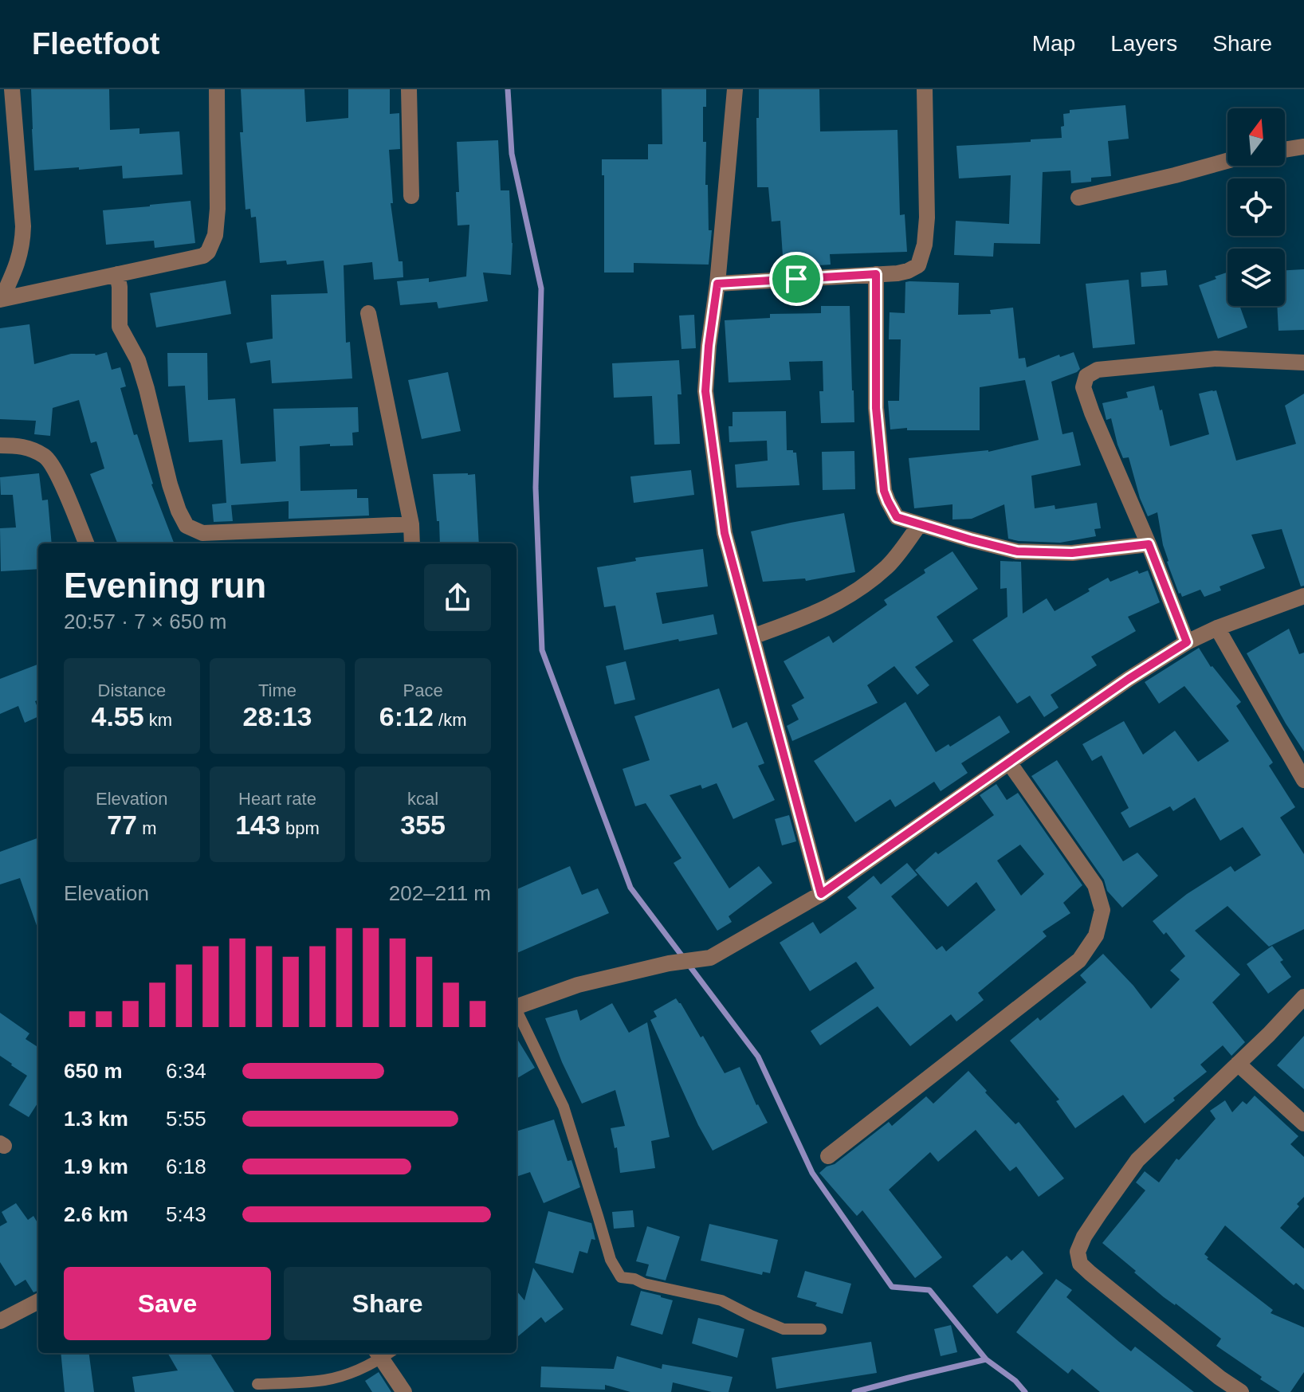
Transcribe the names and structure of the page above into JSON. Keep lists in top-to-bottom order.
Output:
{
  "north": "top",
  "page": {
    "header": "Fleetfoot",
    "nav": ["Map", "Layers", "Share"],
    "heading": ["Evening run", "20:57 · 7 × 650 m"],
    "stats": [
      ["Distance", "4.55 km"],
      ["Time", "28:13"],
      ["Pace", "6:12 /km"],
      ["Elevation", "77 m"],
      ["Heart rate", "143 bpm"],
      ["kcal", "355"]
    ],
    "chart": ["Elevation", "202–211 m"],
    "list": [
      {
        "name": "650 m",
        "note": "6:34"
      },
      {
        "name": "1.3 km",
        "note": "5:55"
      },
      {
        "name": "1.9 km",
        "note": "6:18"
      },
      {
        "name": "2.6 km",
        "note": "5:43"
      }
    ],
    "buttons": ["Save", "Share"]
  }
}
